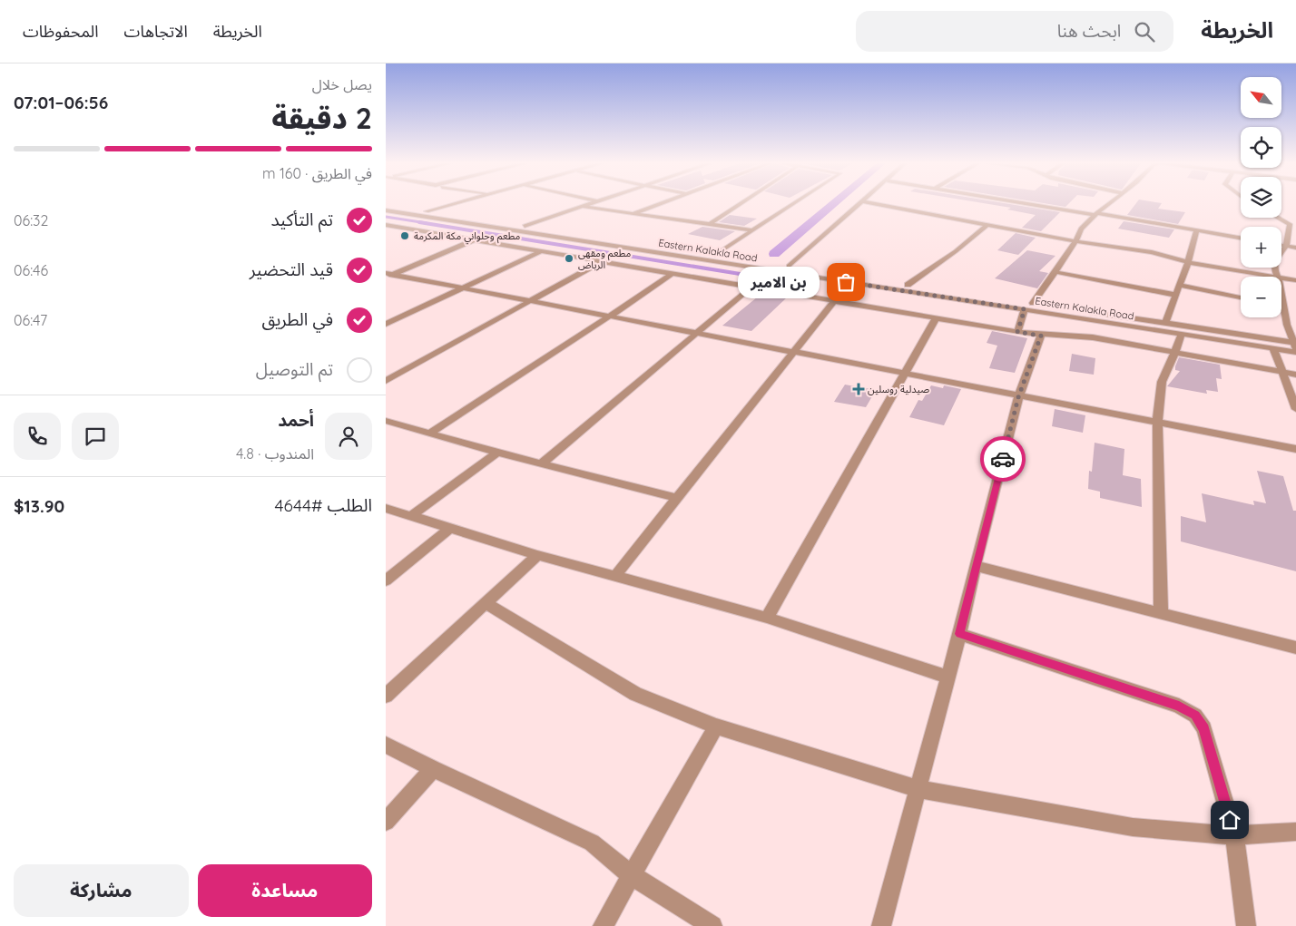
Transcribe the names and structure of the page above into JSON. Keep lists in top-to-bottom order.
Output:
{
  "streets": {
    "street": ["Eastern Kalakla Road"]
  },
  "places": {
    "other": ["مطعم وحلواني مكة المكرمة", "مطعم ومقهى الرباض", "بن الامير"],
    "health": ["صيدلية روسلين"]
  },
  "north": "top left",
  "page": {
    "header": "الخريطة",
    "search": "ابحث هنا",
    "nav": ["الخريطة", "الاتجاهات", "المحفوظات"],
    "heading": ["2 دقيقة", "يصل خلال", "06:56–07:01"],
    "panel": [
      "أحمد",
      "المندوب · 4.8",
      "الطلب #4644",
      "$13.90"
    ],
    "map_buttons": ["+", "−"],
    "bar": "في الطريق · 160 m",
    "list": [
      ["تم التأكيد", "06:32"],
      ["قيد التحضير", "06:46"],
      ["في الطريق", "06:47"],
      "تم التوصيل"
    ],
    "bubble": "بن الامير",
    "buttons": ["مساعدة", "مشاركة"]
  }
}
